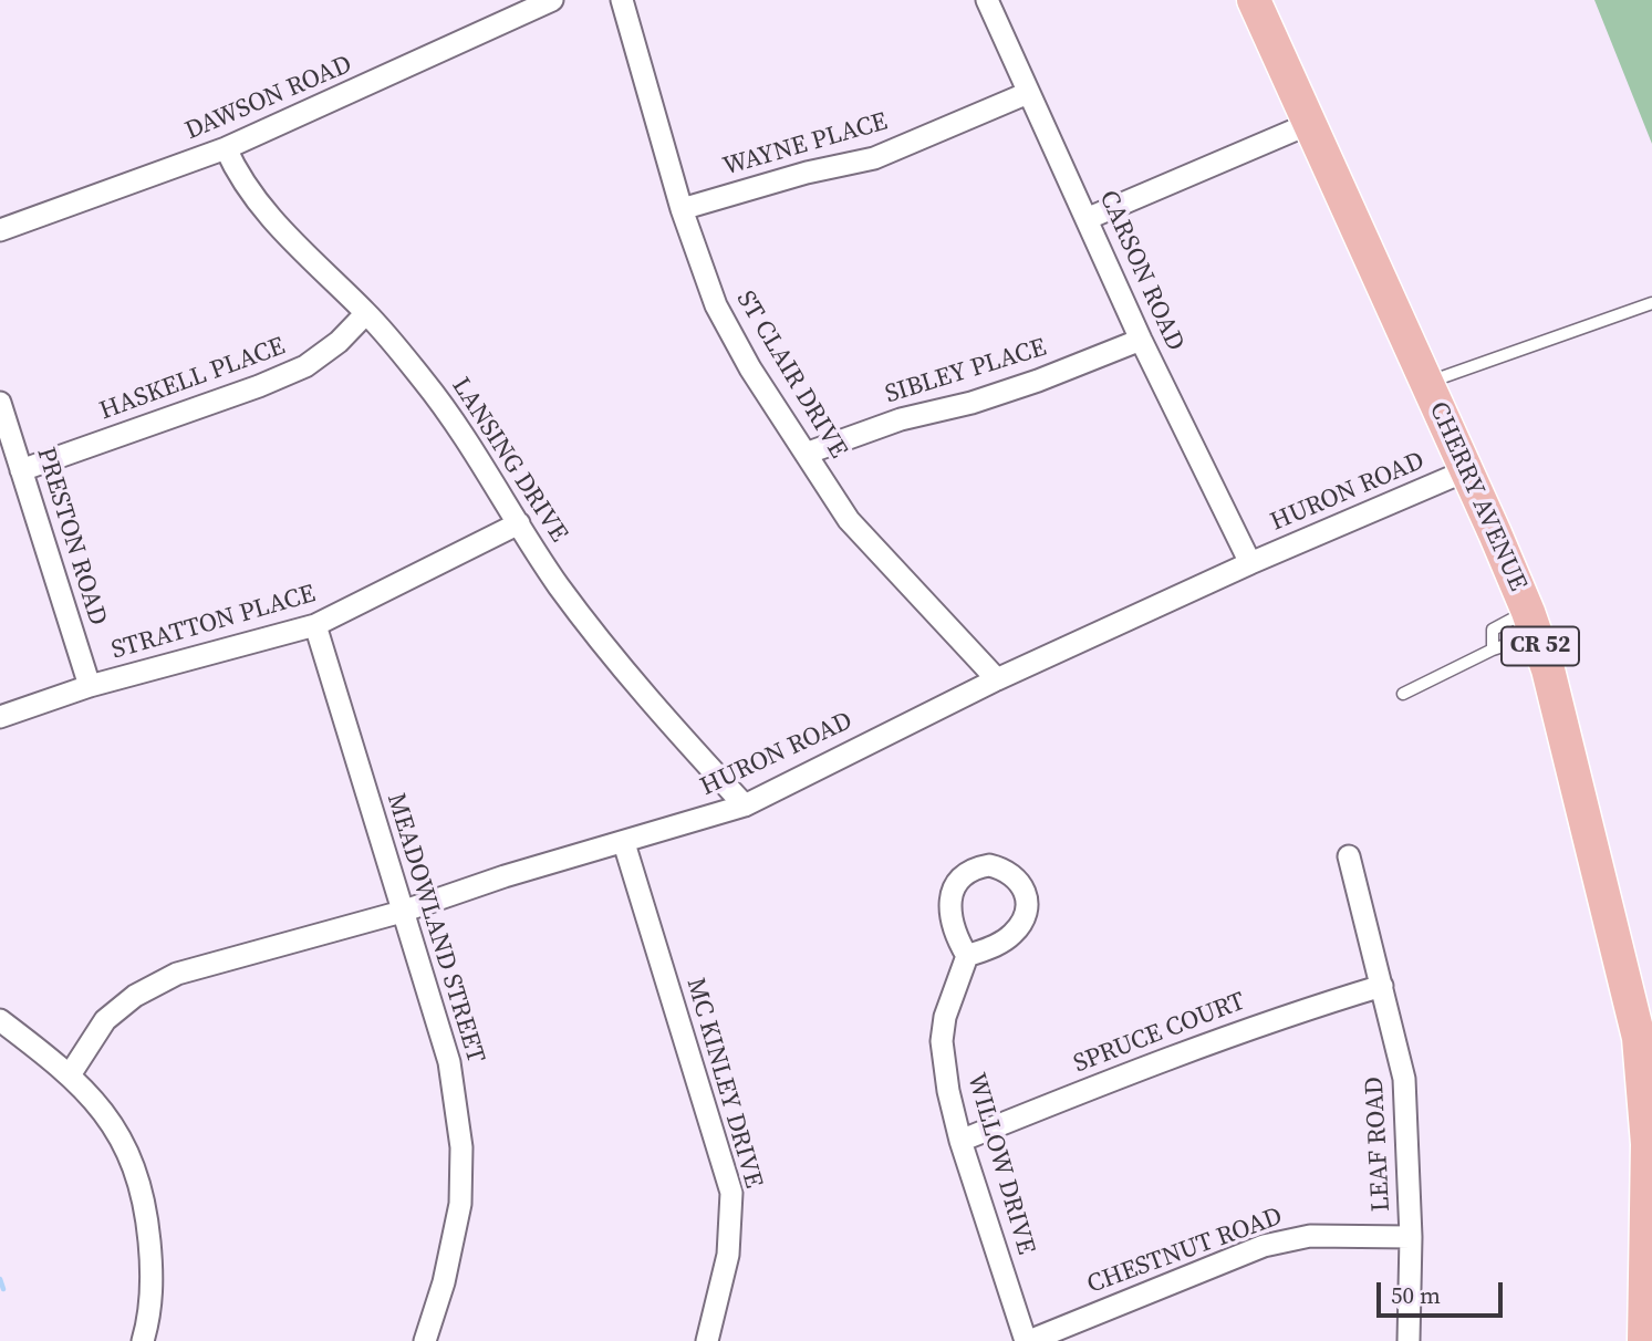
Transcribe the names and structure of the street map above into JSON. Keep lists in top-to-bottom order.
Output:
{
  "streets": {
    "main road": ["CHERRY AVENUE", "CR 52"],
    "street": [
      "DAWSON ROAD",
      "WAYNE PLACE",
      "CARSON ROAD",
      "SIBLEY PLACE",
      "ST CLAIR DRIVE",
      "HASKELL PLACE",
      "LANSING DRIVE",
      "HURON ROAD",
      "PRESTON ROAD",
      "STRATTON PLACE",
      "MEADOWLAND STREET",
      "SPRUCE COURT",
      "MC KINLEY DRIVE",
      "LEAF ROAD",
      "WILLOW DRIVE",
      "CHESTNUT ROAD"
    ]
  },
  "crossings": [
    ["DAWSON ROAD", "LANSING DRIVE"],
    ["WAYNE PLACE", "CARSON ROAD"],
    ["WAYNE PLACE", "ST CLAIR DRIVE"],
    ["CARSON ROAD", "SIBLEY PLACE"],
    ["CARSON ROAD", "HURON ROAD"],
    ["SIBLEY PLACE", "ST CLAIR DRIVE"],
    ["ST CLAIR DRIVE", "HURON ROAD"],
    ["HASKELL PLACE", "LANSING DRIVE"],
    ["HASKELL PLACE", "PRESTON ROAD"],
    ["LANSING DRIVE", "HURON ROAD"],
    ["LANSING DRIVE", "STRATTON PLACE"],
    ["HURON ROAD", "CHERRY AVENUE"],
    ["HURON ROAD", "MEADOWLAND STREET"],
    ["HURON ROAD", "MC KINLEY DRIVE"],
    ["PRESTON ROAD", "STRATTON PLACE"],
    ["STRATTON PLACE", "MEADOWLAND STREET"],
    ["SPRUCE COURT", "LEAF ROAD"],
    ["SPRUCE COURT", "WILLOW DRIVE"],
    ["LEAF ROAD", "CHESTNUT ROAD"],
    ["WILLOW DRIVE", "CHESTNUT ROAD"]
  ],
  "scale_bar": "50 m"
}
